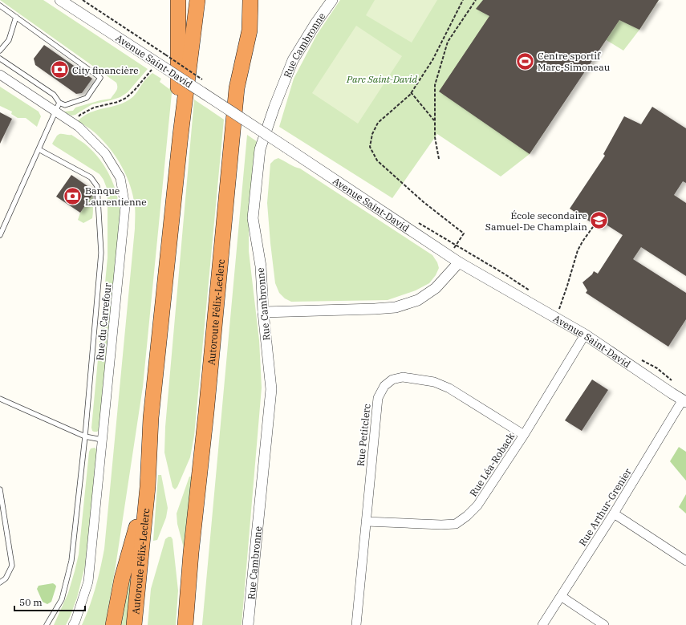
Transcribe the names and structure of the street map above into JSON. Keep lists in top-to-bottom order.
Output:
{
  "streets": {
    "highway": ["Autoroute Félix-Leclerc"],
    "street": [
      "Rue Cambronne",
      "Avenue Saint-David",
      "Rue du Carrefour",
      "Rue Petitclerc",
      "Rue Léa-Roback",
      "Rue Arthur-Grenier"
    ]
  },
  "crossings": [
    ["Avenue Saint-David", "Rue Léa-Roback"],
    ["Avenue Saint-David", "Rue Arthur-Grenier"],
    ["Rue Petitclerc", "Rue Léa-Roback"]
  ],
  "parks": ["Parc Saint-David"],
  "places": {
    "sports": ["Centre sportif Marc-Simoneau"],
    "bank": ["City financière", "Banque Laurentienne"],
    "school or university": ["École secondaire Samuel-De Champlain"]
  },
  "scale_bar": "50 m"
}
